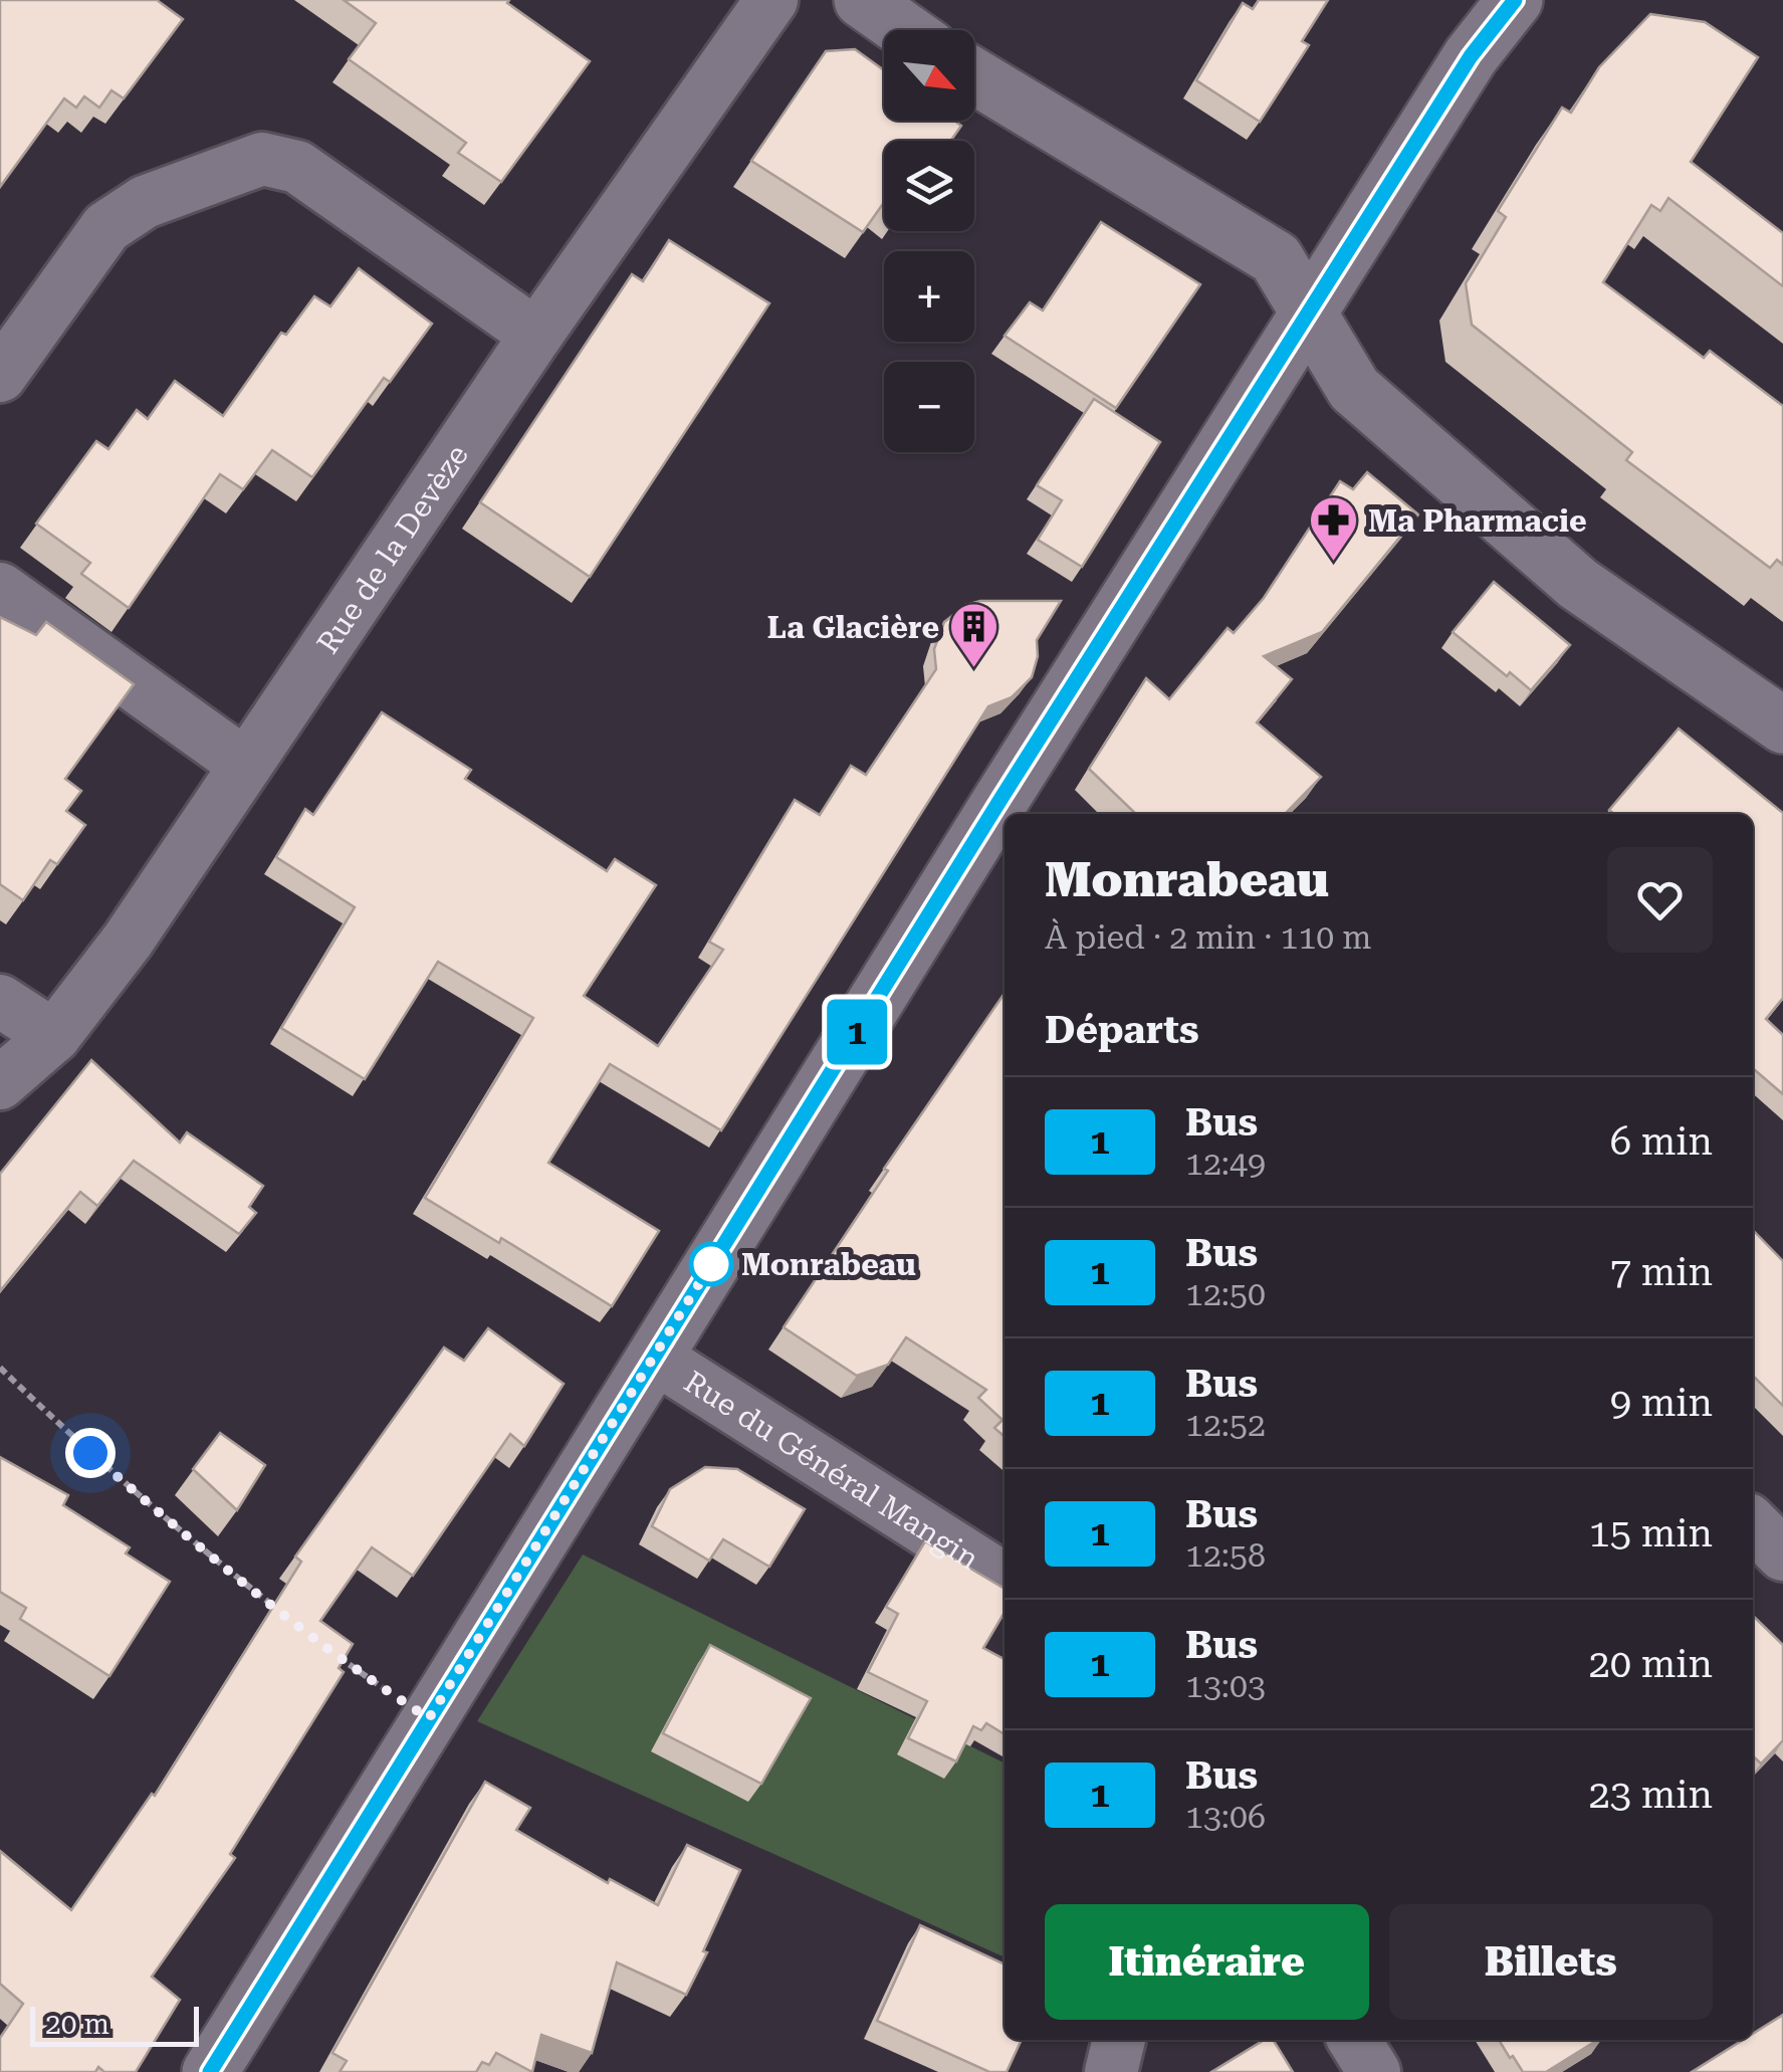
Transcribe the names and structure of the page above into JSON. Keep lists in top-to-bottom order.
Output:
{
  "streets": {
    "street": ["Rue de la Devèze", "Rue du Général Mangin"]
  },
  "places": {
    "pharmacy": ["Ma Pharmacie"],
    "building": ["La Glacière"],
    "other": ["Monrabeau"]
  },
  "lines": ["bus line 1"],
  "scale_bar": "20 m",
  "north": "bottom right",
  "page": {
    "on_map": "1",
    "map_buttons": ["+", "−"],
    "heading": [
      ["Monrabeau", "À pied · 2 min · 110 m"],
      "Départs"
    ],
    "list": [
      {
        "mark": "1",
        "name": "Bus",
        "note": "12:49",
        "value": "6 min"
      },
      {
        "mark": "1",
        "name": "Bus",
        "note": "12:50",
        "value": "7 min"
      },
      {
        "mark": "1",
        "name": "Bus",
        "note": "12:52",
        "value": "9 min"
      },
      {
        "mark": "1",
        "name": "Bus",
        "note": "12:58",
        "value": "15 min"
      },
      {
        "mark": "1",
        "name": "Bus",
        "note": "13:03",
        "value": "20 min"
      },
      {
        "mark": "1",
        "name": "Bus",
        "note": "13:06",
        "value": "23 min"
      }
    ],
    "buttons": ["Itinéraire", "Billets"],
    "scale": "20 m"
  }
}
